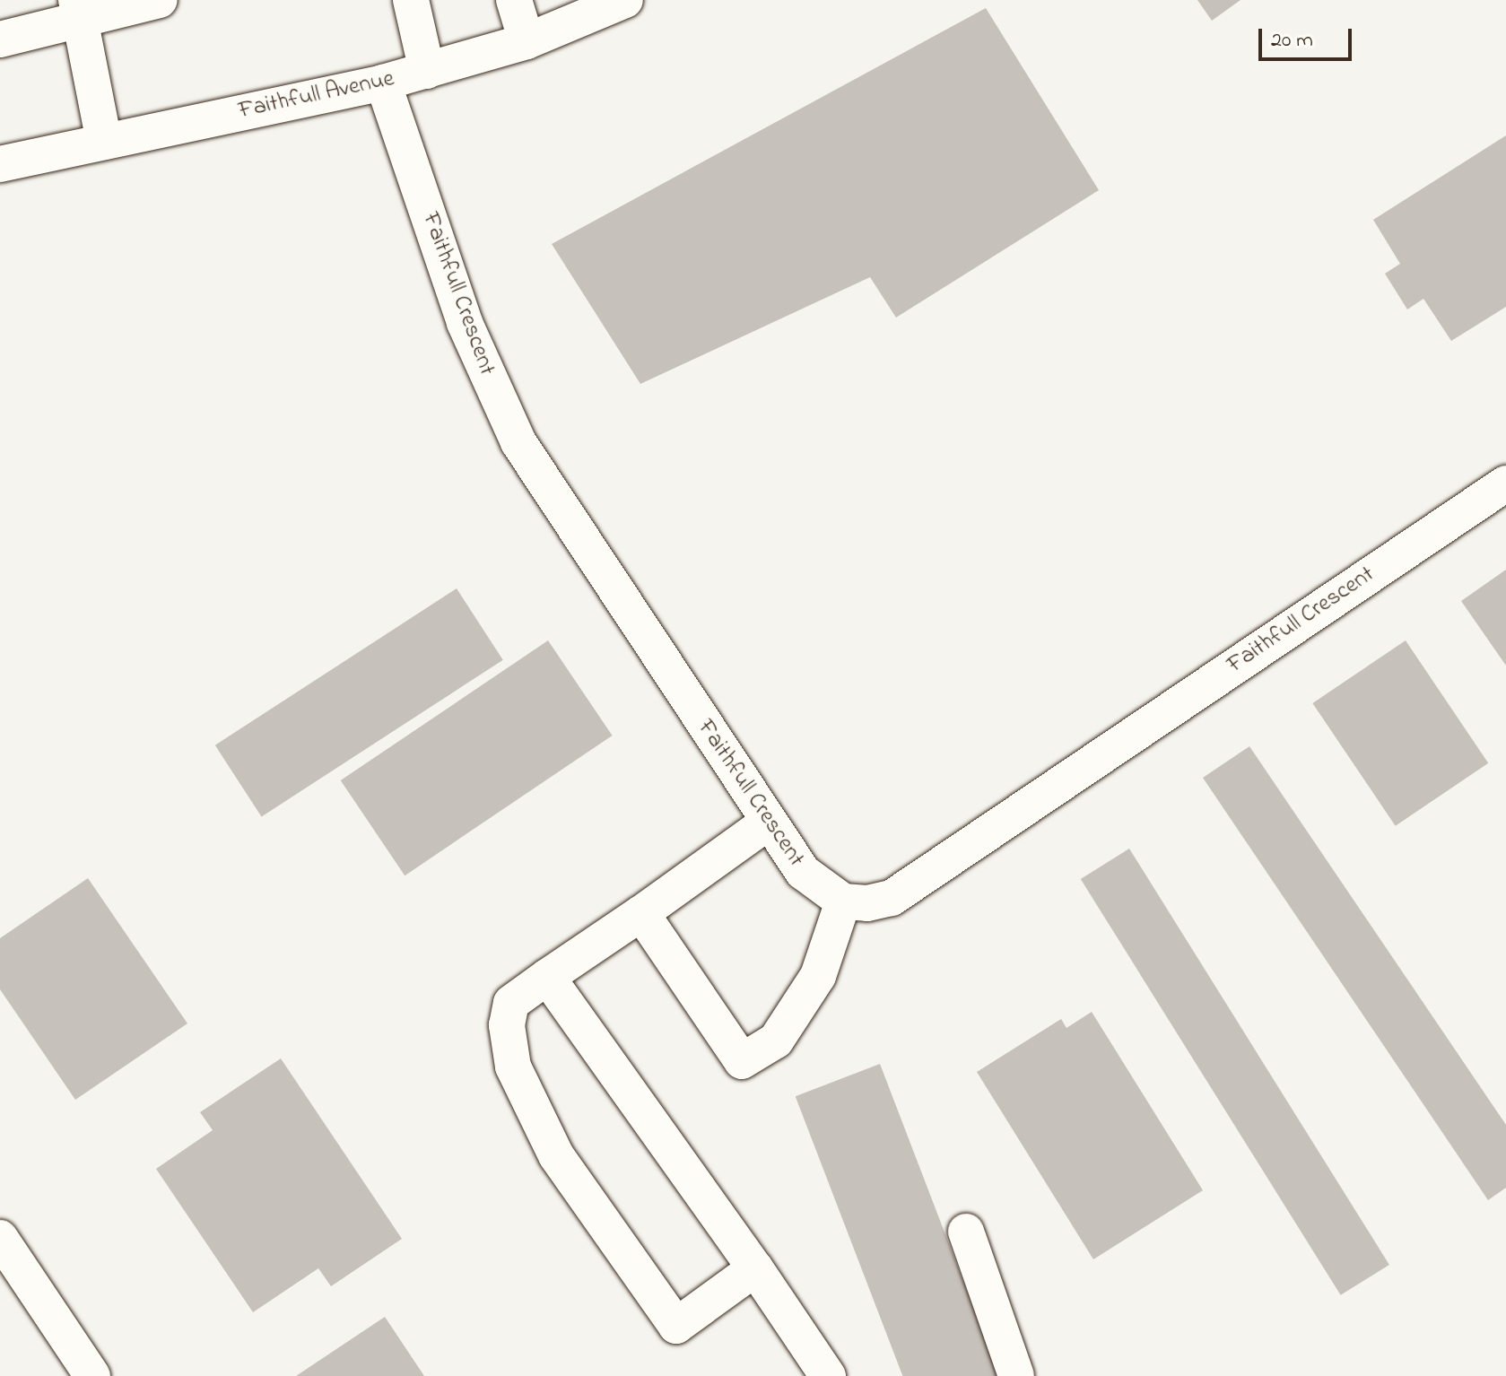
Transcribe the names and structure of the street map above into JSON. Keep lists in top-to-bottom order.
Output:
{
  "streets": {
    "street": ["Faithfull Avenue", "Faithfull Crescent"]
  },
  "crossings": [
    ["Faithfull Avenue", "Faithfull Crescent"]
  ],
  "scale_bar": "20 m"
}
